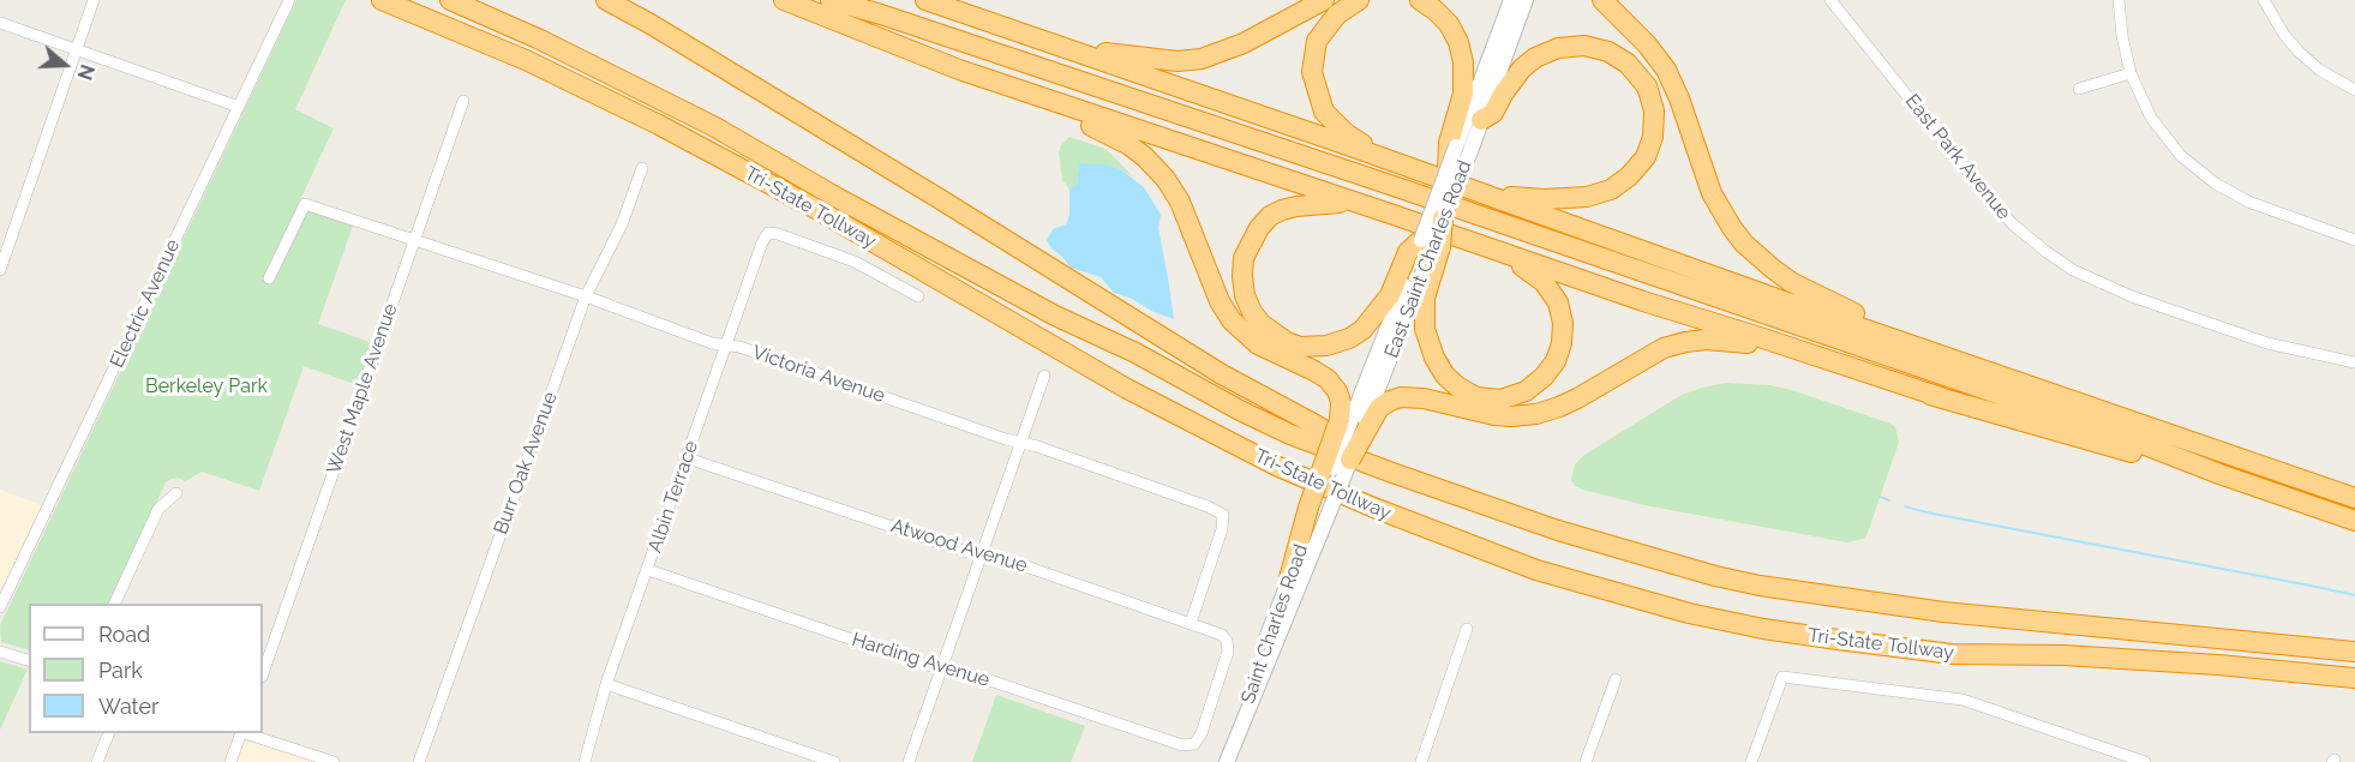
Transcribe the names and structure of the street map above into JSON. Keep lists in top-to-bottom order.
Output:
{
  "streets": {
    "highway": ["Tri-State Tollway"],
    "main road": ["East Saint Charles Road", "Saint Charles Road"],
    "street": [
      "East Park Avenue",
      "Electric Avenue",
      "Victoria Avenue",
      "West Maple Avenue",
      "Burr Oak Avenue",
      "Albin Terrace",
      "Atwood Avenue",
      "Harding Avenue"
    ]
  },
  "crossings": [
    ["Victoria Avenue", "West Maple Avenue"],
    ["Victoria Avenue", "Burr Oak Avenue"],
    ["Victoria Avenue", "Albin Terrace"],
    ["Victoria Avenue", "Atwood Avenue"],
    ["Albin Terrace", "Atwood Avenue"],
    ["Albin Terrace", "Harding Avenue"],
    ["Atwood Avenue", "Harding Avenue"]
  ],
  "parks": ["Berkeley Park"],
  "legend": ["Road", "Park", "Water"],
  "north": "right"
}
